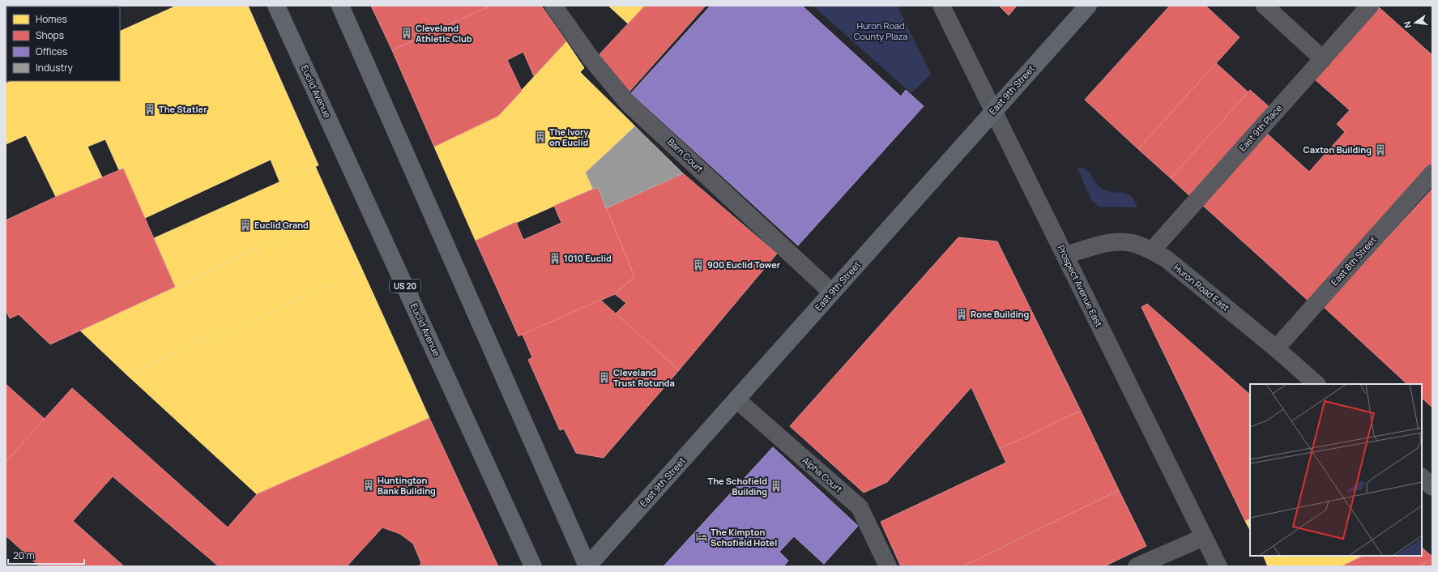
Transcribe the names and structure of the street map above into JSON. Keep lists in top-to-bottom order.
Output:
{
  "streets": {
    "main road": ["East 9th Street", "Euclid Avenue", "US 20"],
    "street": [
      "East 9th Place",
      "Barn Court",
      "East 8th Street",
      "Prospect Avenue East",
      "Huron Road East",
      "Alpha Court"
    ]
  },
  "crossings": [
    ["East 9th Street", "Barn Court"],
    ["East 9th Street", "Prospect Avenue East"],
    ["East 9th Street", "Alpha Court"],
    ["East 9th Place", "Huron Road East"],
    ["East 8th Street", "Huron Road East"],
    ["Prospect Avenue East", "Huron Road East"]
  ],
  "parks": ["Huron Road County Plaza"],
  "places": {
    "building": [
      "Cleveland Athletic Club",
      "The Statler",
      "The Ivory on Euclid",
      "Caxton Building",
      "Euclid Grand",
      "1010 Euclid",
      "900 Euclid Tower",
      "Rose Building",
      "Cleveland Trust Rotunda",
      "Huntington Bank Building",
      "The Schofield Building"
    ],
    "hotel": ["The Kimpton Schofield Hotel"]
  },
  "legend": [
    "Homes",
    "Shops",
    "Offices",
    "Industry"
  ],
  "scale_bar": "20 m",
  "north": "left"
}
